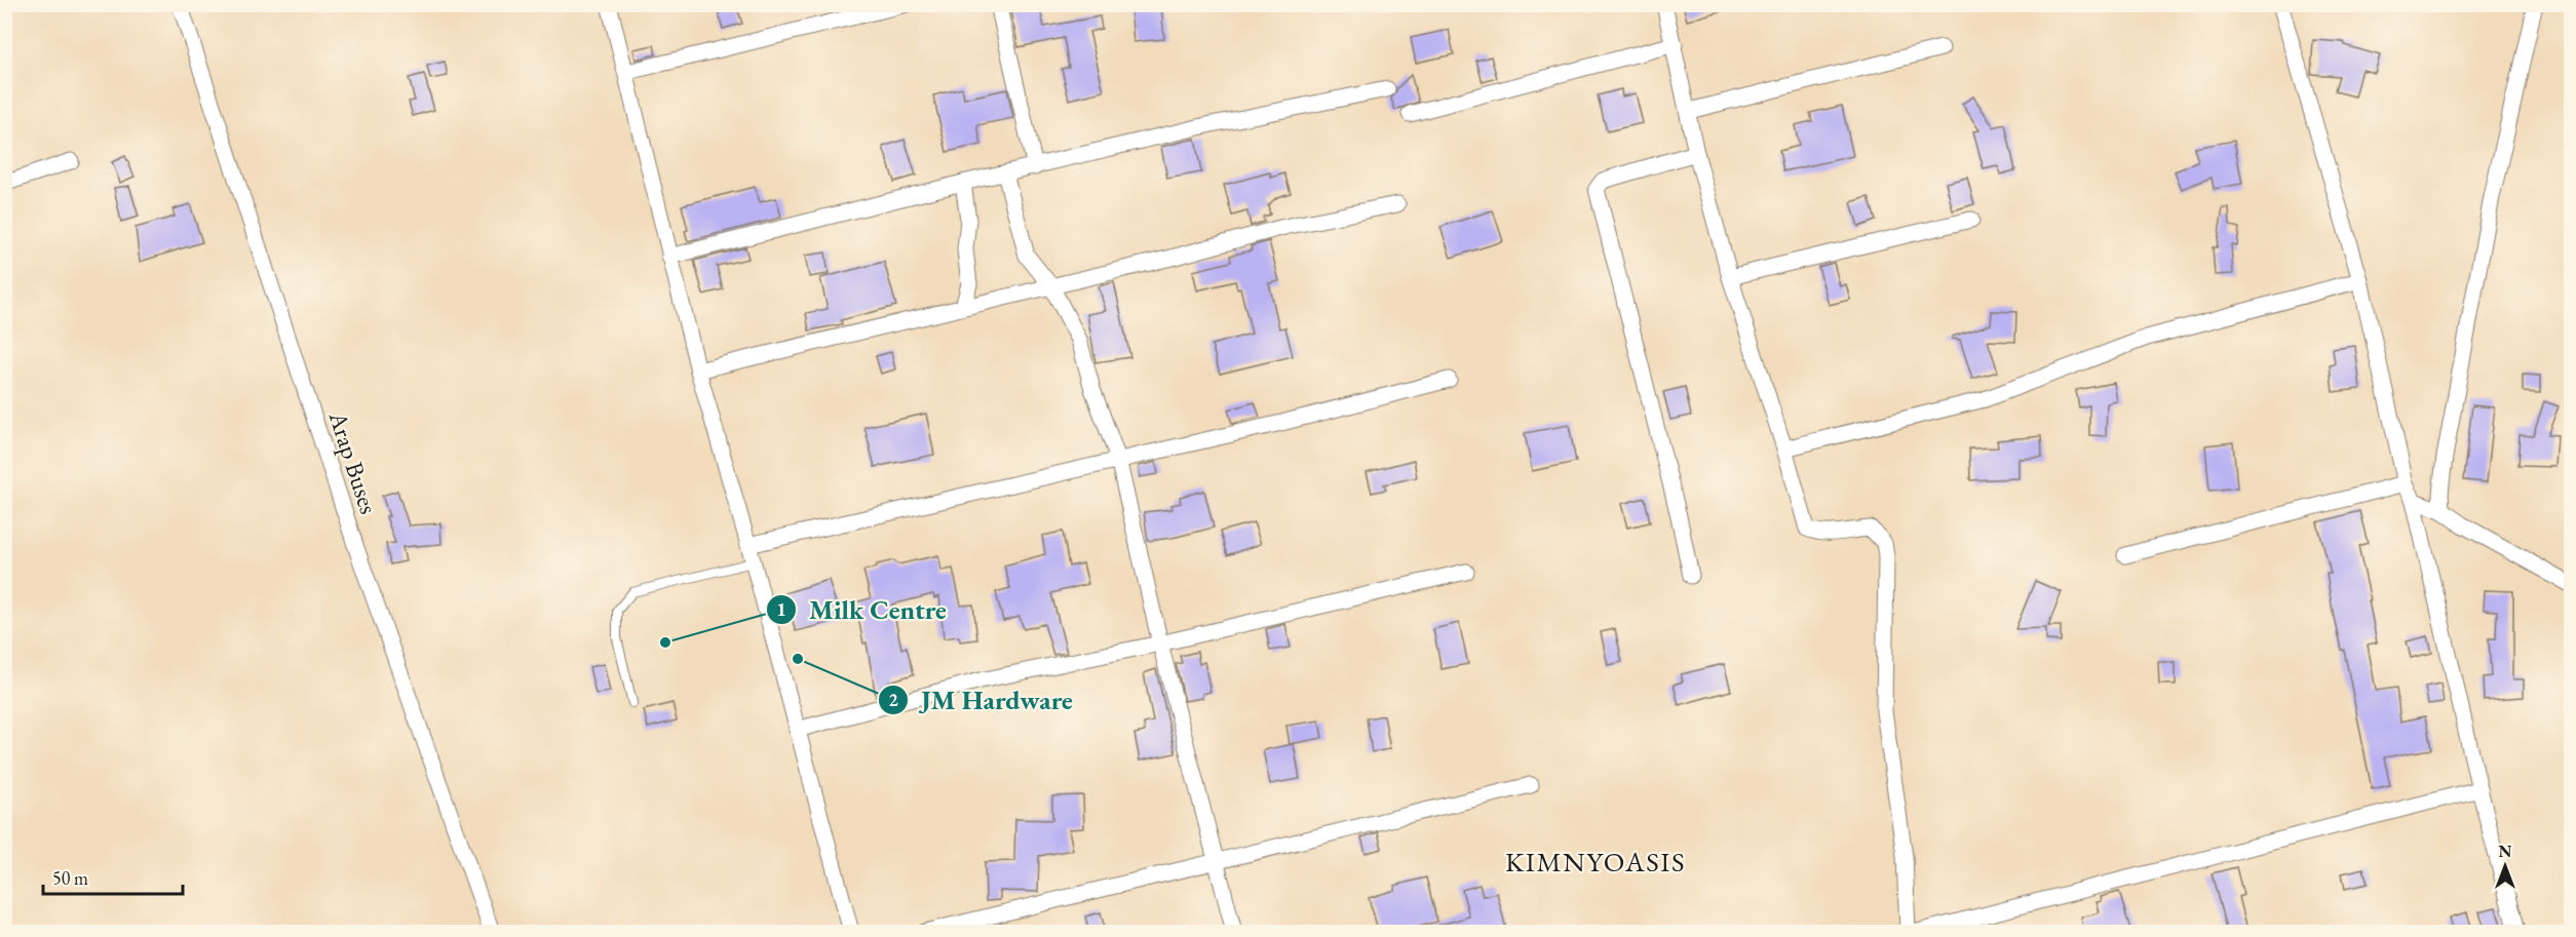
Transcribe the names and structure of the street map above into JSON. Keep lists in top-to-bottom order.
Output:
{
  "streets": {
    "street": ["Arap Buses"]
  },
  "districts": ["KIMNYOASIS"],
  "places": ["Milk Centre", "JM Hardware"],
  "scale_bar": "50 m",
  "north": "top"
}
